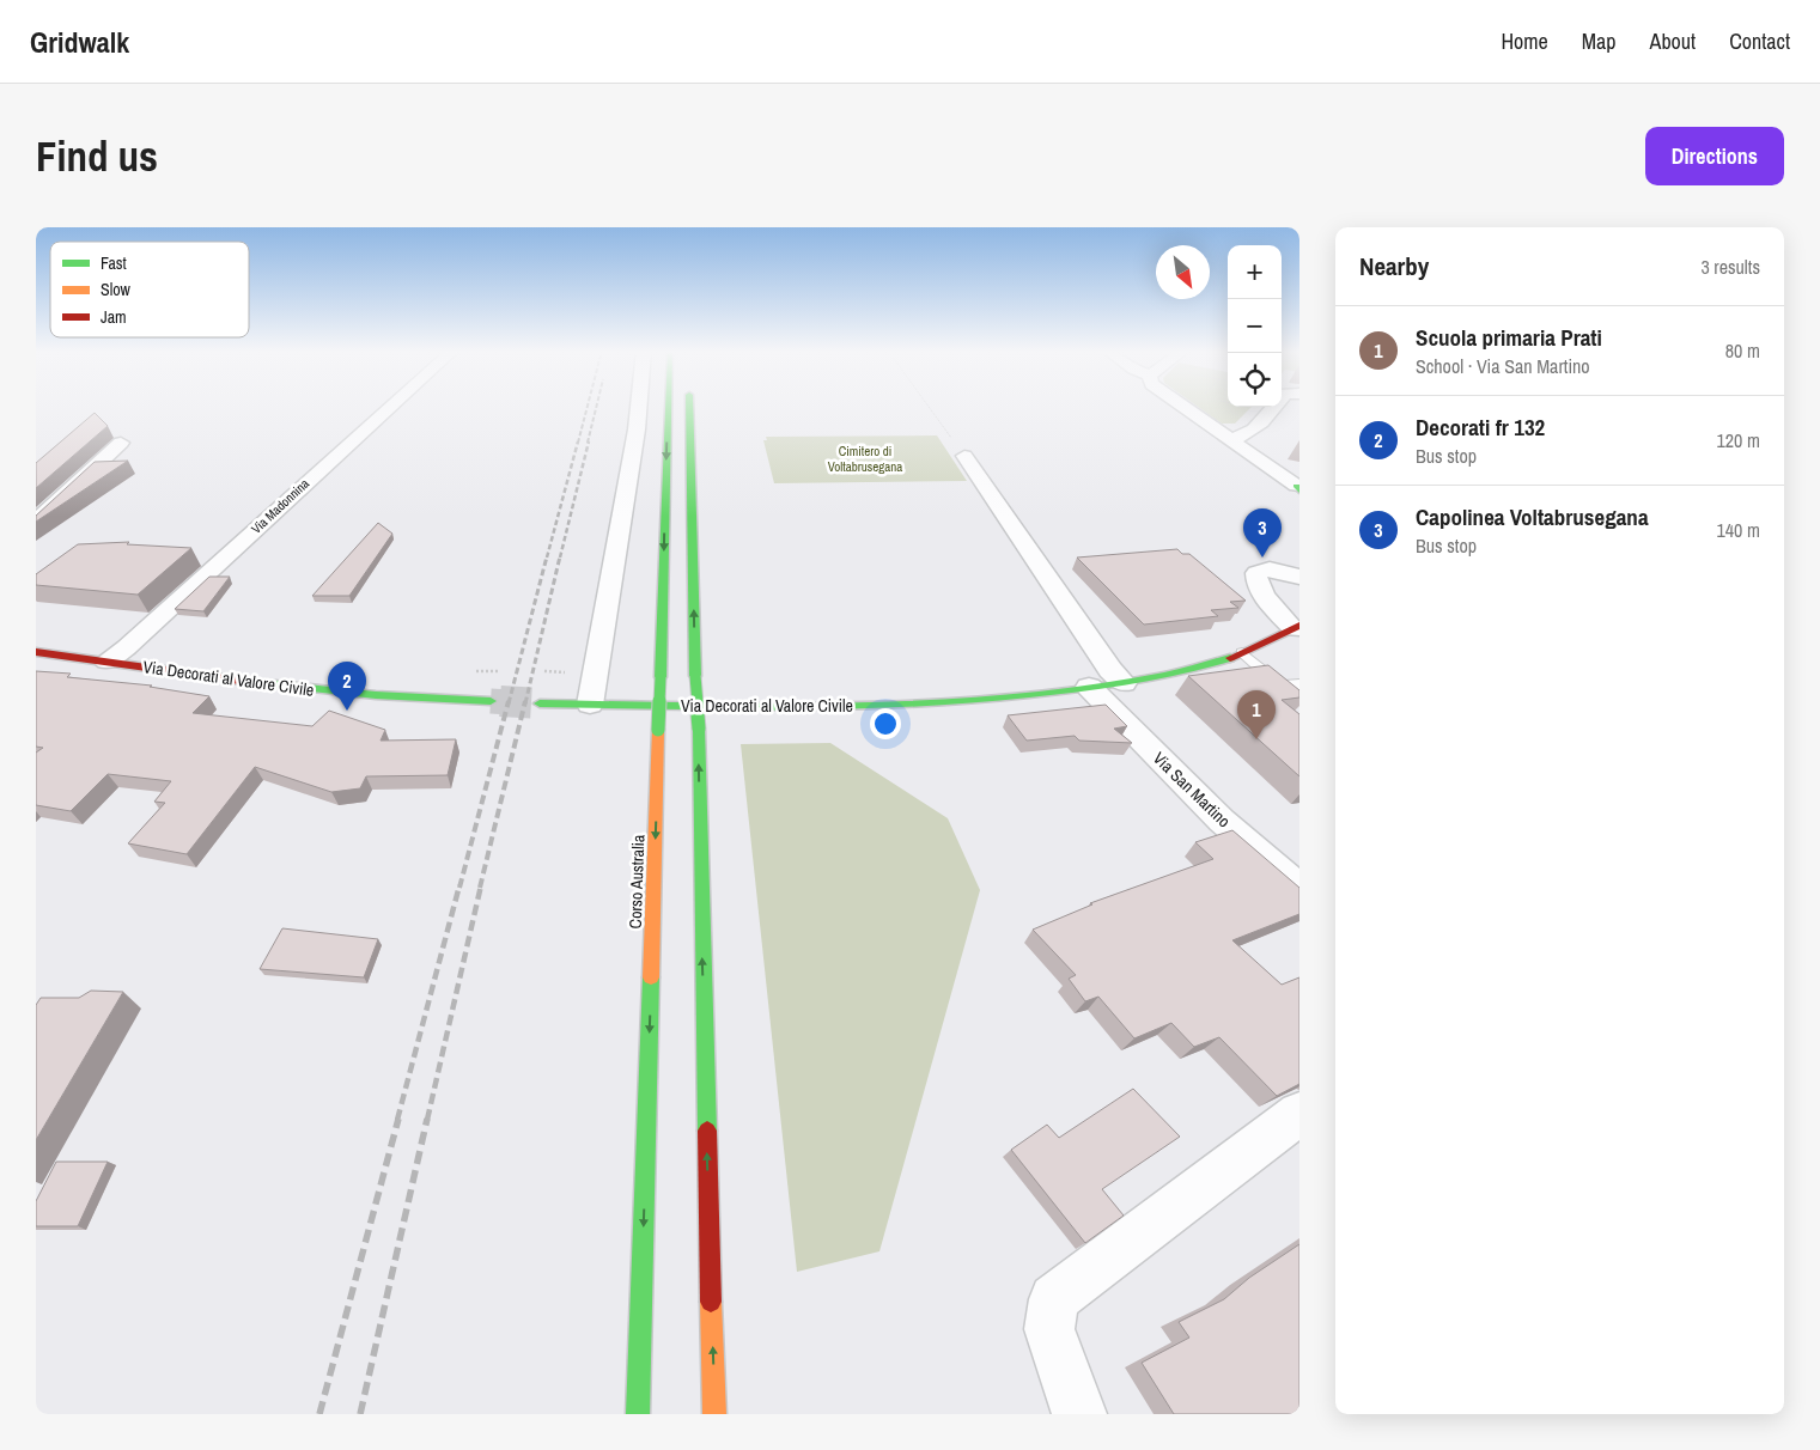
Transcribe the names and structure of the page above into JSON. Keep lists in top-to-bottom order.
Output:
{
  "streets": {
    "main road": ["Via Decorati al Valore Civile", "Corso Australia"],
    "street": ["Via Madonnina", "Via San Martino"]
  },
  "crossings": [
    ["Via Madonnina", "Via Decorati al Valore Civile"],
    ["Via Decorati al Valore Civile", "Via San Martino"]
  ],
  "parks": ["Cimitero di Voltabrusegana"],
  "legend": ["Fast", "Slow", "Jam"],
  "north": "bottom right",
  "page": {
    "header": "Gridwalk",
    "nav": [
      "Home",
      "Map",
      "About",
      "Contact"
    ],
    "buttons": "Directions",
    "title": "Find us",
    "heading": ["Nearby", "3 results"],
    "map_buttons": ["+", "−"],
    "list": [
      {
        "mark": "1",
        "name": "Scuola primaria Prati",
        "note": "School · Via San Martino",
        "value": "80 m"
      },
      {
        "mark": "2",
        "name": "Decorati fr 132",
        "note": "Bus stop",
        "value": "120 m"
      },
      {
        "mark": "3",
        "name": "Capolinea Voltabrusegana",
        "note": "Bus stop",
        "value": "140 m"
      }
    ],
    "pins": ["3", "2", "1"]
  }
}
